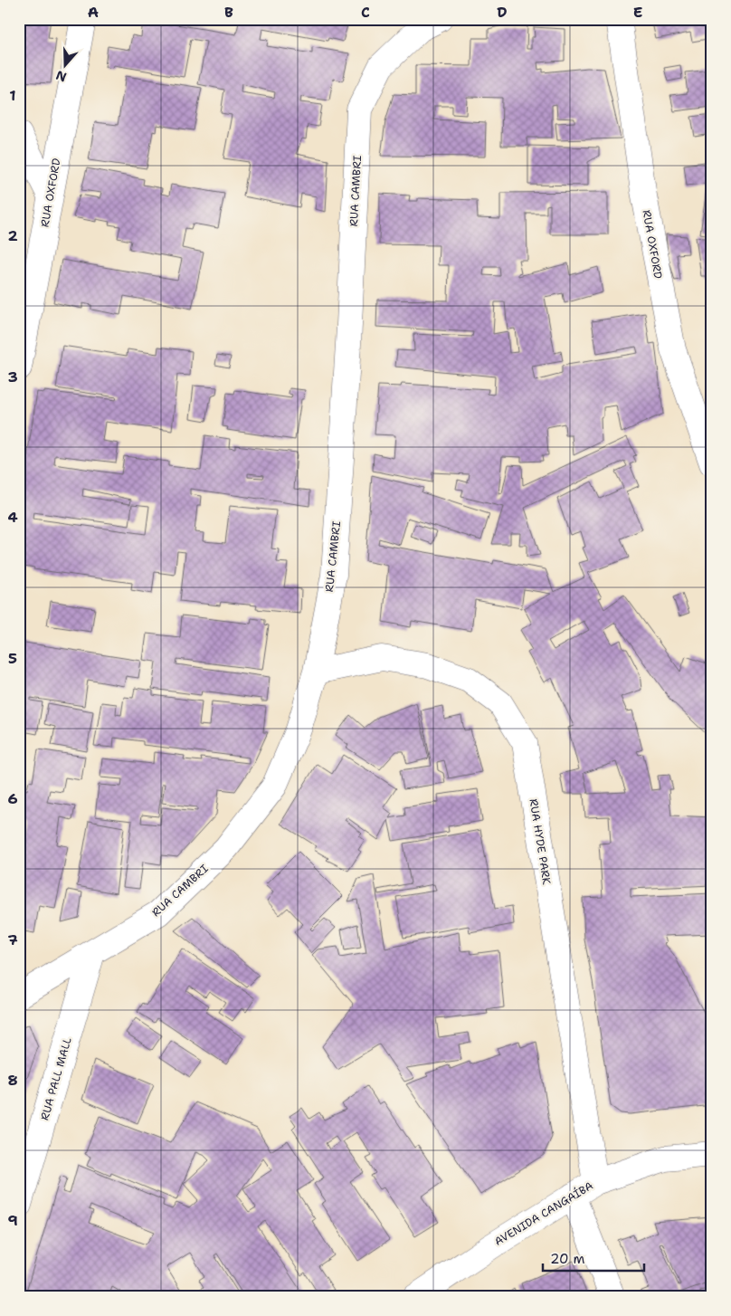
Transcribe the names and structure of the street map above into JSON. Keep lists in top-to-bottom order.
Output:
{
  "streets": {
    "street": [
      "RUA CAMBRI",
      "RUA OXFORD",
      "RUA HYDE PARK",
      "RUA PALL MALL",
      "AVENIDA CANGAÍBA"
    ]
  },
  "crossings": [
    ["RUA CAMBRI", "RUA HYDE PARK"],
    ["RUA CAMBRI", "RUA PALL MALL"],
    ["RUA HYDE PARK", "AVENIDA CANGAÍBA"]
  ],
  "scale_bar": "20 m",
  "north": "bottom",
  "grid": {
    "columns": [
      "A",
      "B",
      "C",
      "D",
      "E"
    ],
    "rows": [
      "1",
      "2",
      "3",
      "4",
      "5",
      "6",
      "7",
      "8",
      "9"
    ]
  }
}
